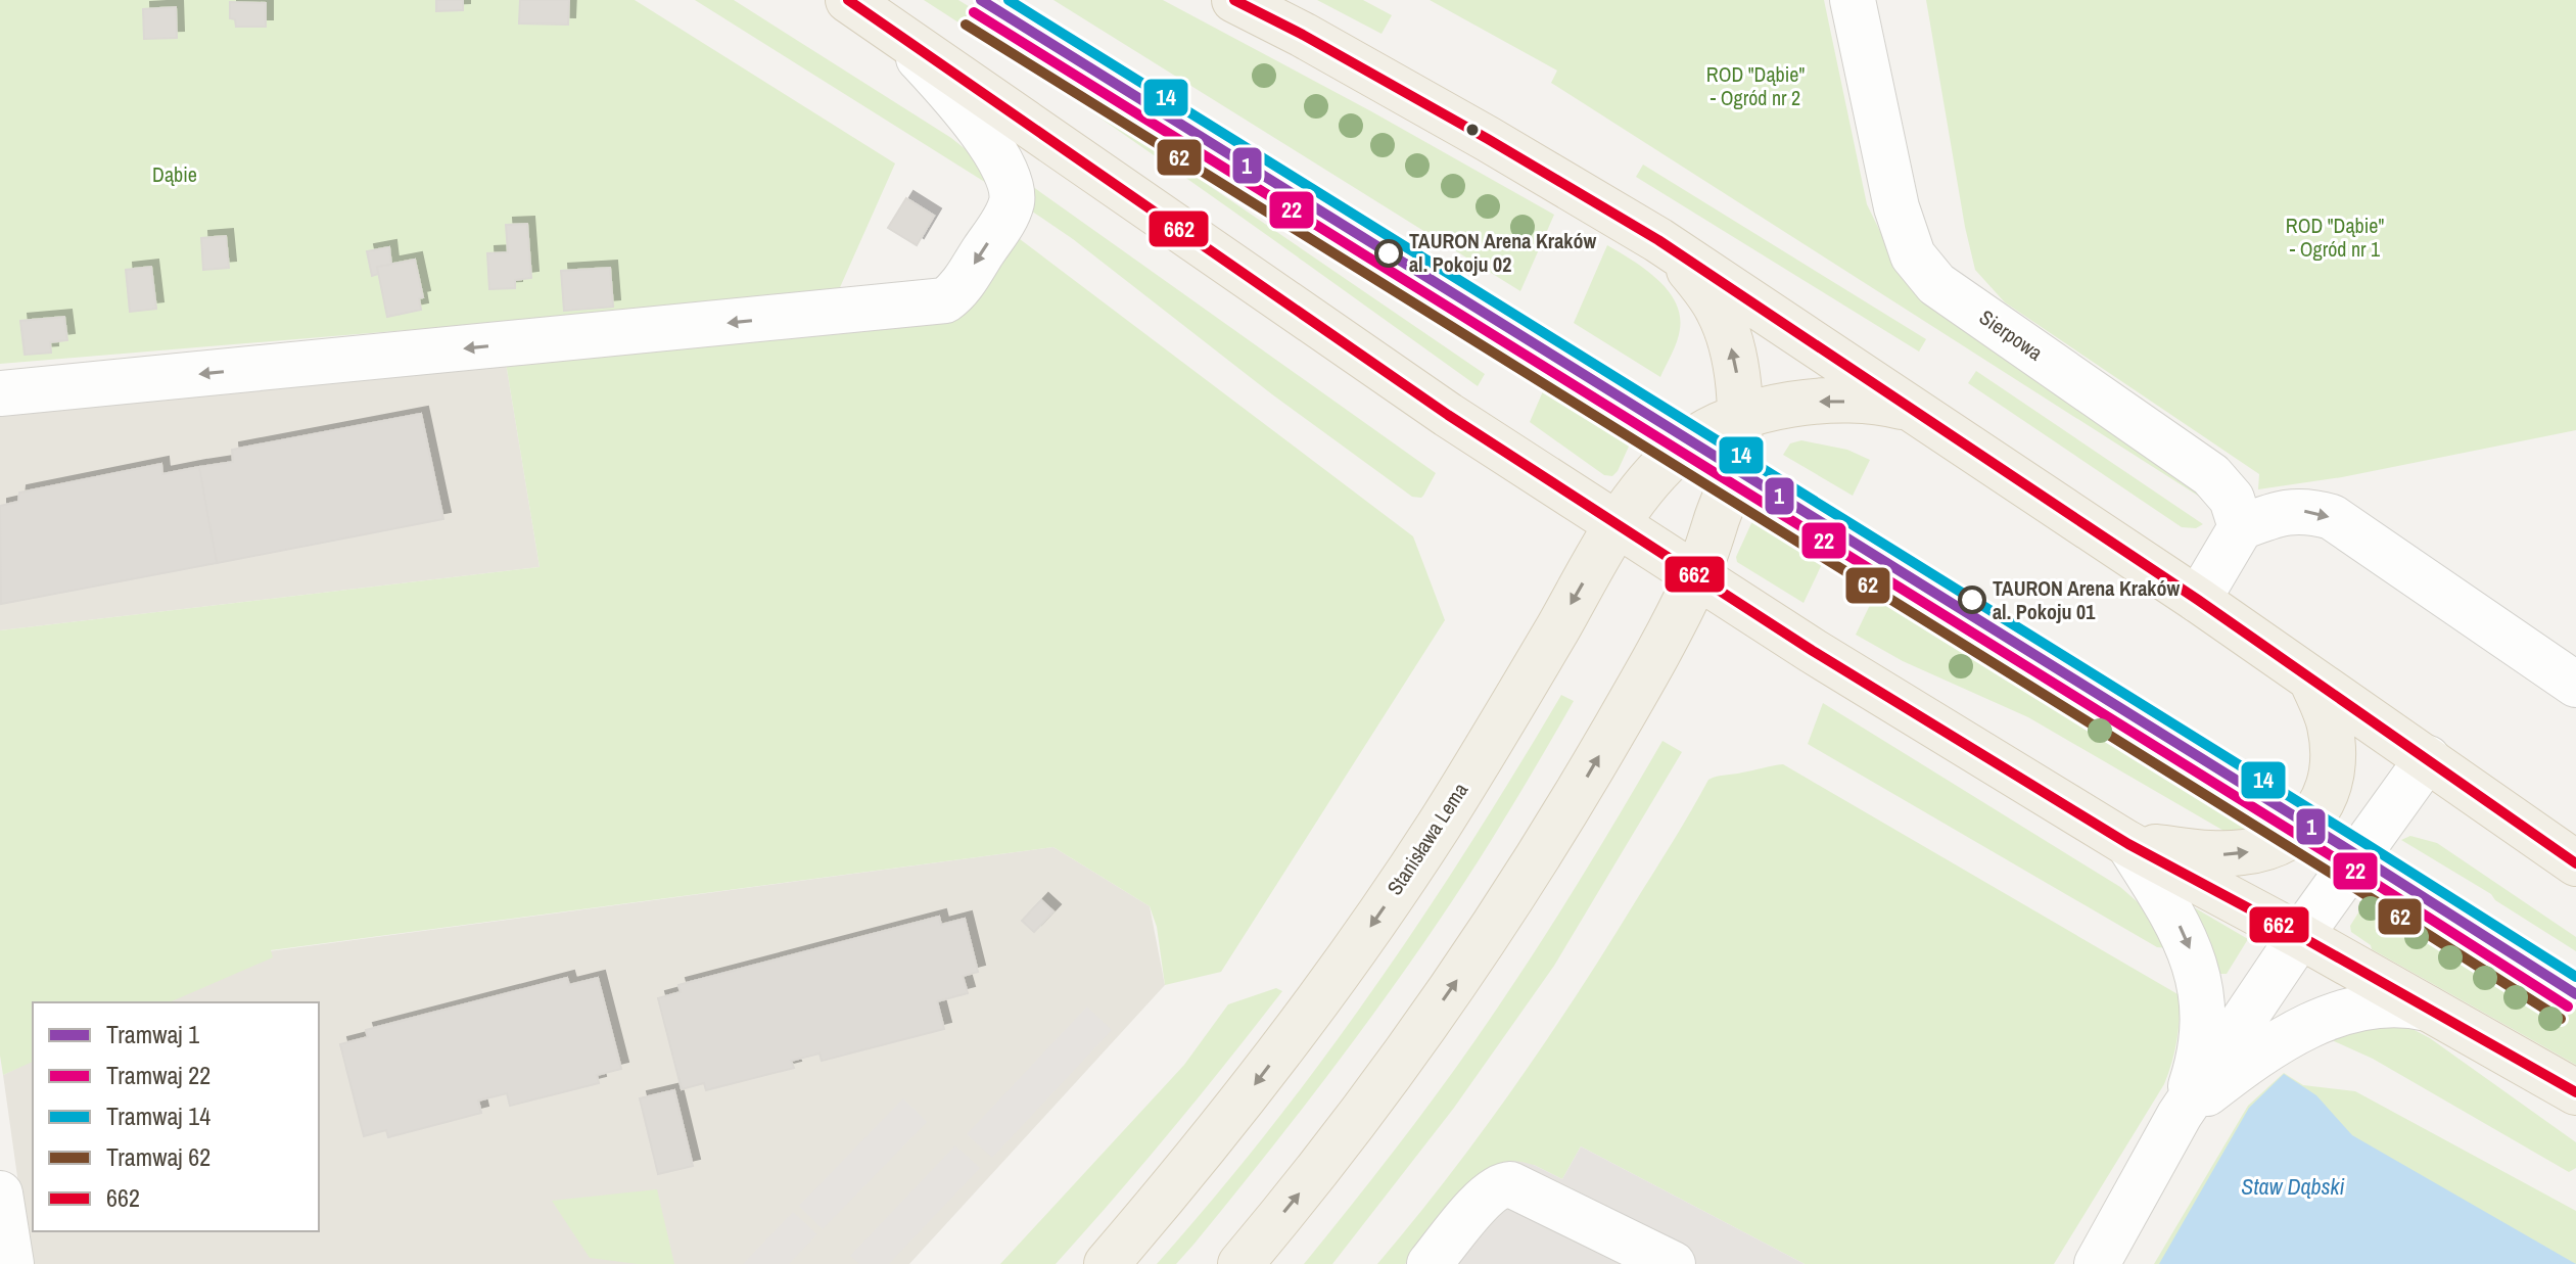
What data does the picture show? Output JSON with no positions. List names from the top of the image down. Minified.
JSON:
{"streets":{"main road":["Stanisława Lema"],"street":["Sierpowa"]},"water":["Staw Dąbski"],"parks":["ROD \"Dąbie\" - Ogród nr 2","Dąbie","ROD \"Dąbie\" - Ogród nr 1"],"places":["TAURON Arena Kraków al. Pokoju 02","TAURON Arena Kraków al. Pokoju 01"],"lines":["tram line 1","tram line 14","transit line 662","tram line 22","tram line 62"],"legend":["Tramwaj 1","Tramwaj 22","Tramwaj 14","Tramwaj 62","662"]}
